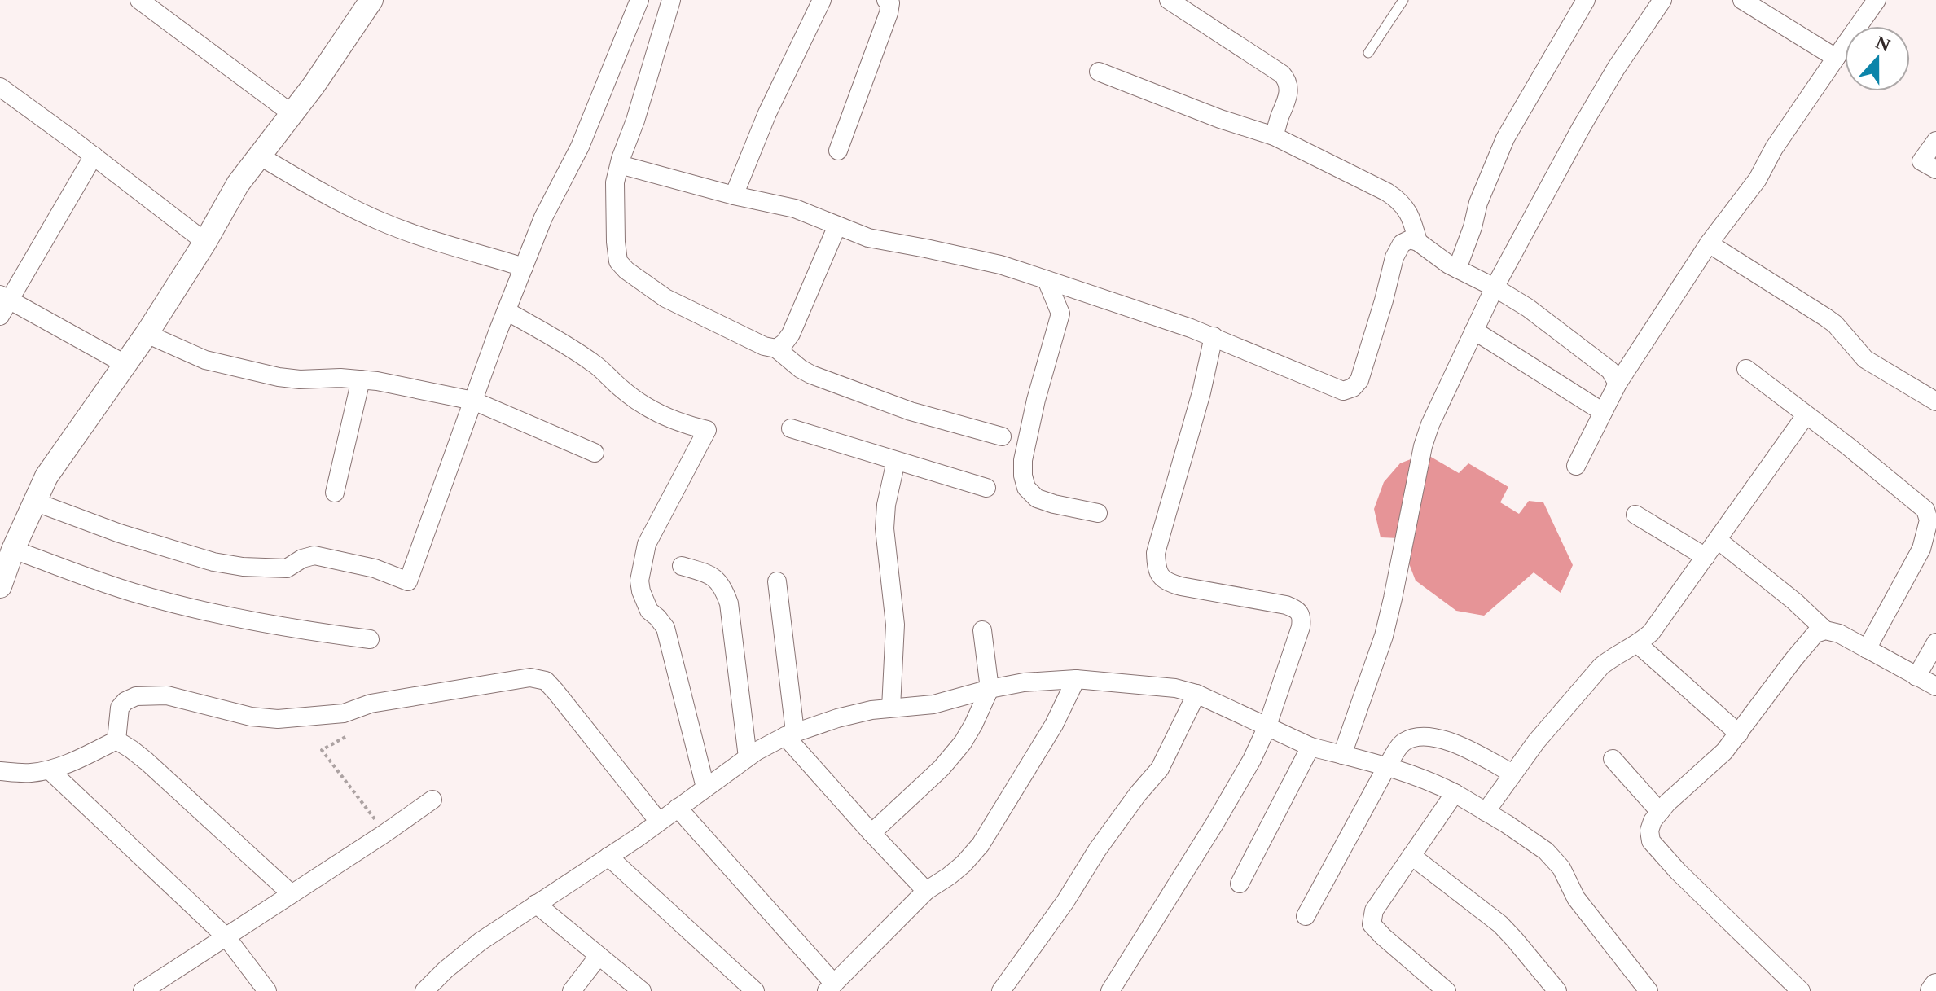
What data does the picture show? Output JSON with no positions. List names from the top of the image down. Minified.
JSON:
{"north":"top"}
